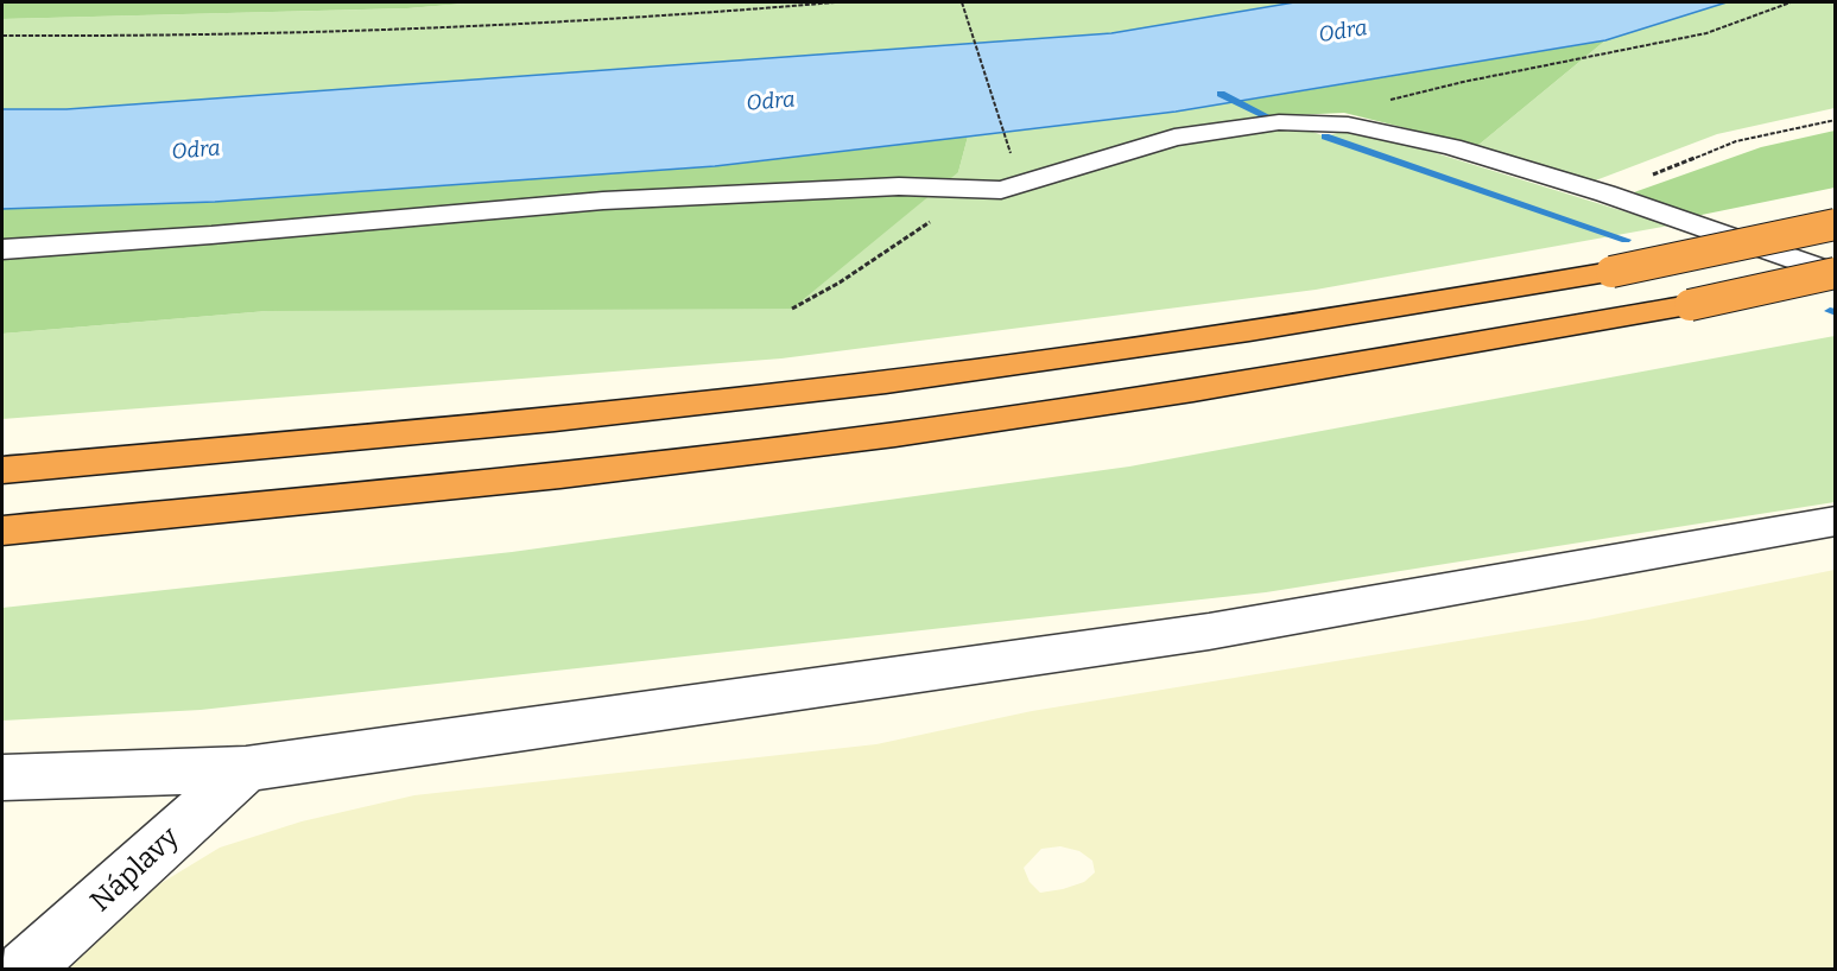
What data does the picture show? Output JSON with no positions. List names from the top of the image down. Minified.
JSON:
{"streets":{"street":["Náplavy"]},"water":["Odra"]}
